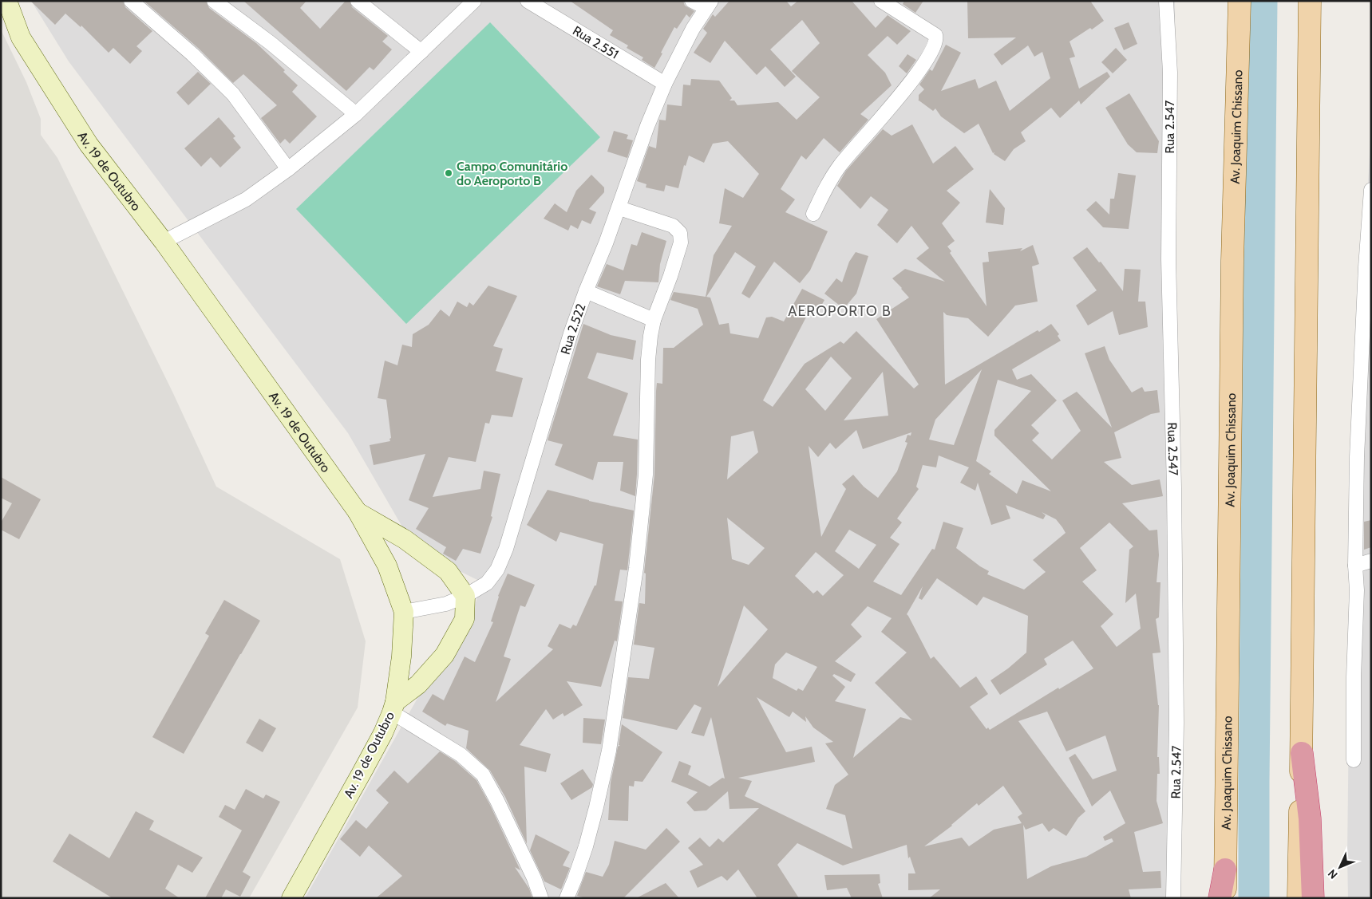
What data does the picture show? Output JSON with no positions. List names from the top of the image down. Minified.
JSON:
{"streets":{"main road":["Av. Joaquim Chissano"],"street":["Rua 2.551","Rua 2.547","Av. 19 de Outubro","Rua 2.522"]},"crossings":[["Rua 2.551","Rua 2.522"],["Av. 19 de Outubro","Rua 2.522"]],"districts":["AEROPORTO B"],"places":["Campo Comunitário do Aeroporto B"],"north":"bottom left"}
